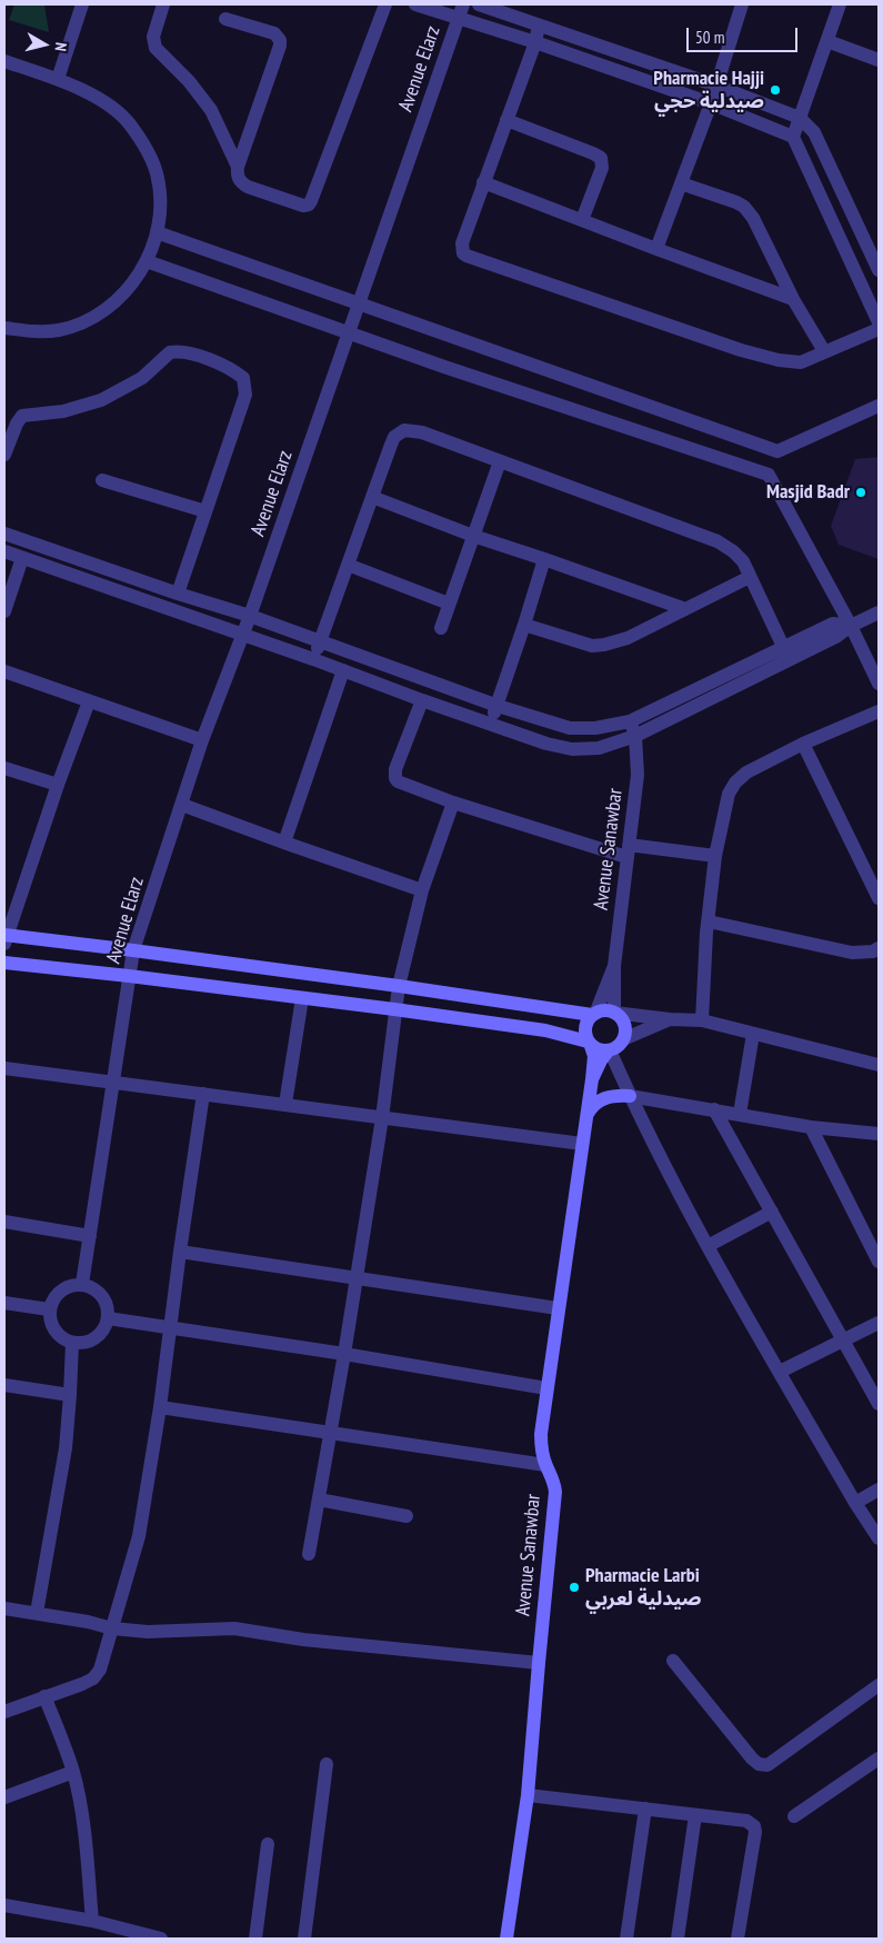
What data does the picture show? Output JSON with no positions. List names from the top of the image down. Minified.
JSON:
{"streets":{"street":["Avenue Elarz","Avenue Sanawbar"]},"places":["Pharmacie Hajji صيدلية حجي","Masjid Badr","Pharmacie Larbi صيدلية لعربي"],"scale_bar":"50 m","north":"right"}
